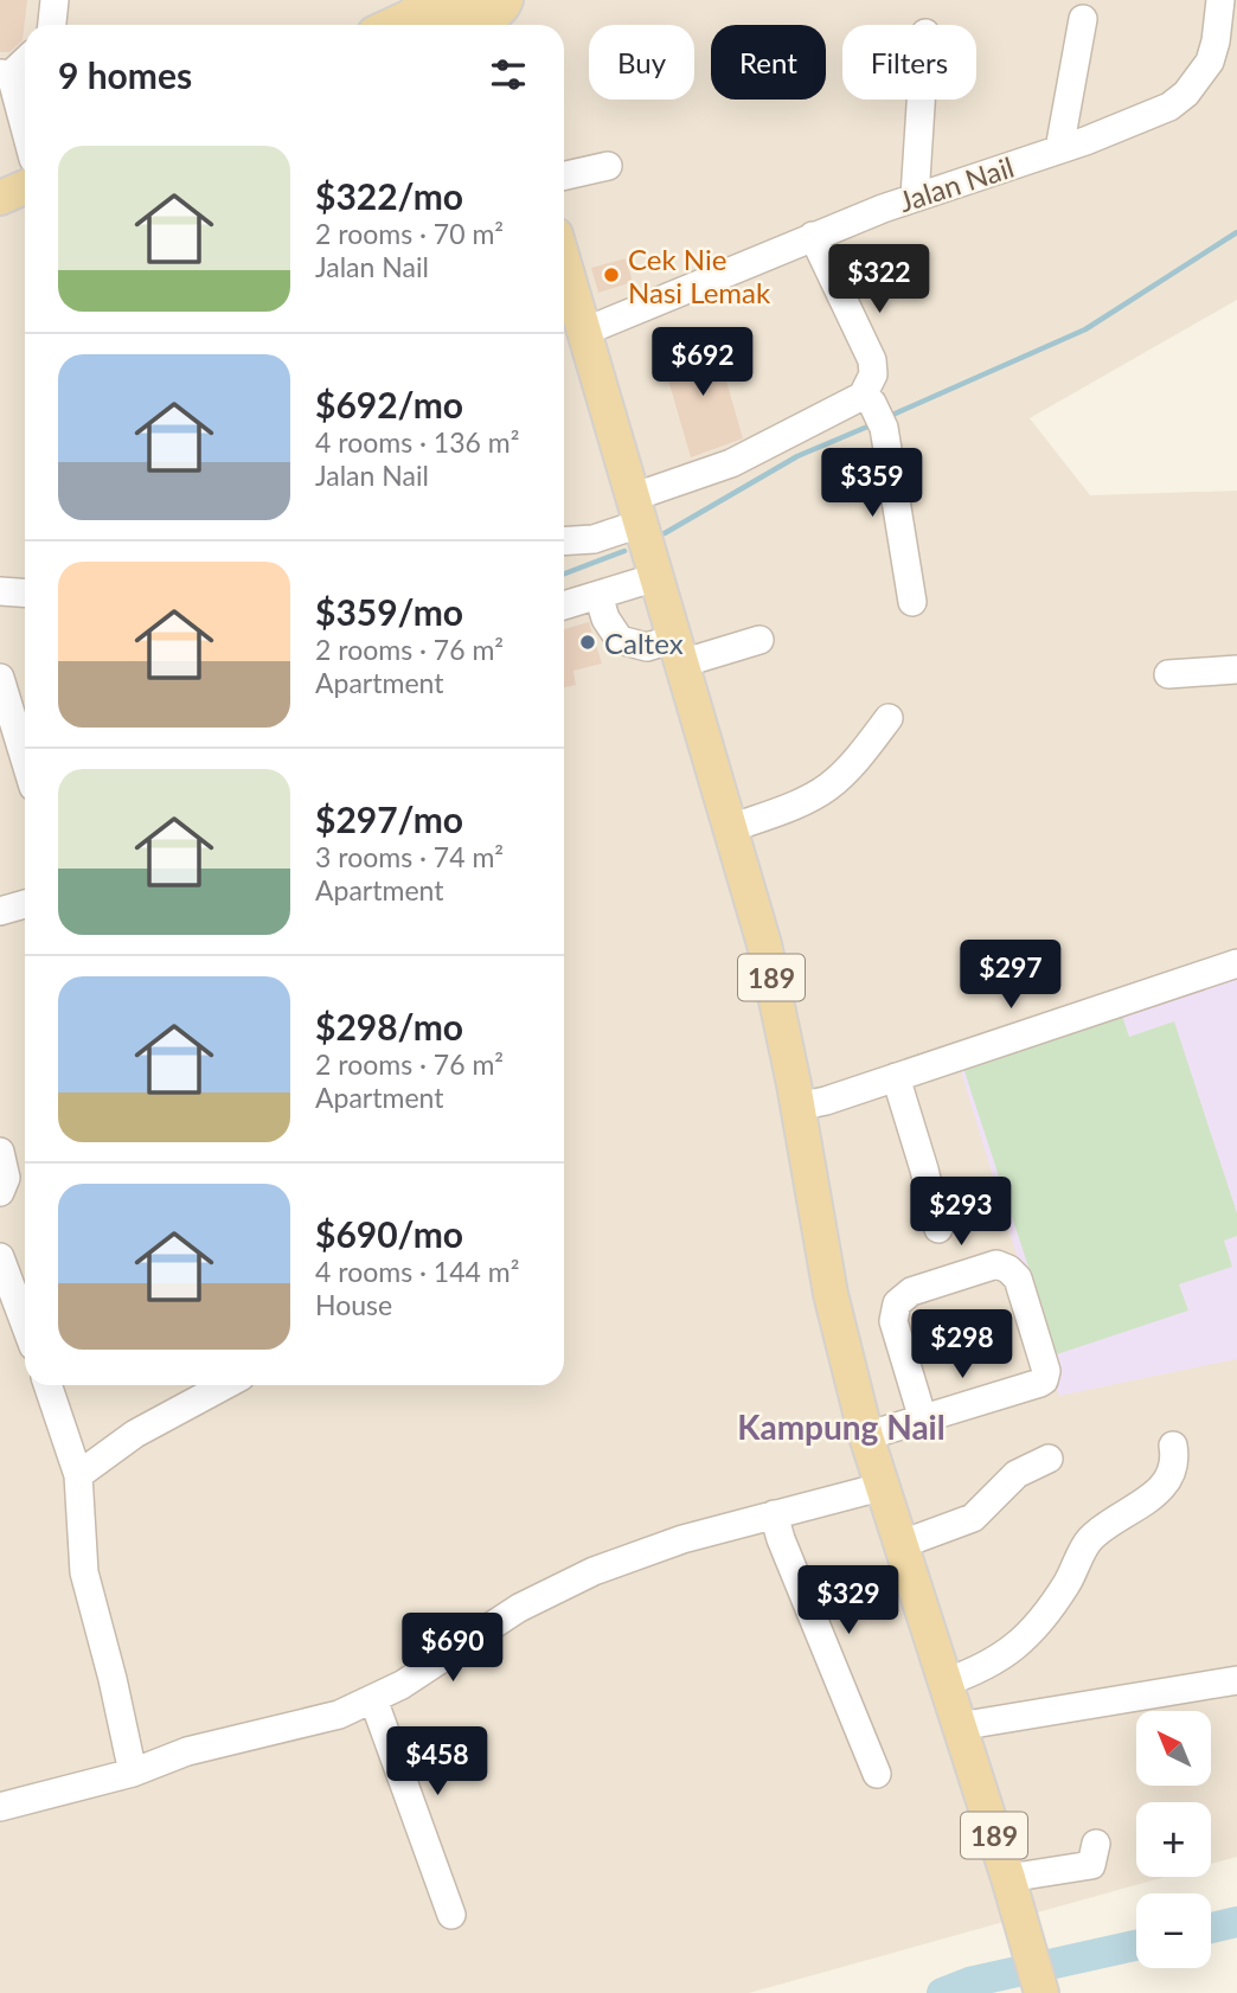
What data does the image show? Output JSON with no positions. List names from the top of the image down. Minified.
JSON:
{"streets":{"main road":["189"],"street":["Jalan Nail"]},"crossings":[["Jalan Nail","189"]],"districts":["Kampung Nail"],"places":["Cek Nie Nasi Lemak","Caltex"],"north":"top left","page":{"chip":["Buy","Rent","Filters"],"heading":"9 homes","list":[{"name":"$322/mo","note":"2 rooms · 70 m² · Jalan Nail"},{"name":"$692/mo","note":"4 rooms · 136 m² · Jalan Nail"},{"name":"$359/mo","note":"2 rooms · 76 m² · Apartment"},{"name":"$297/mo","note":"3 rooms · 74 m² · Apartment"},{"name":"$298/mo","note":"2 rooms · 76 m² · Apartment"},{"name":"$690/mo","note":"4 rooms · 144 m² · House"}],"price":["$322","$692","$359","$297","$293","$298","$329","$690","$458"],"map_buttons":["+","−"]}}
